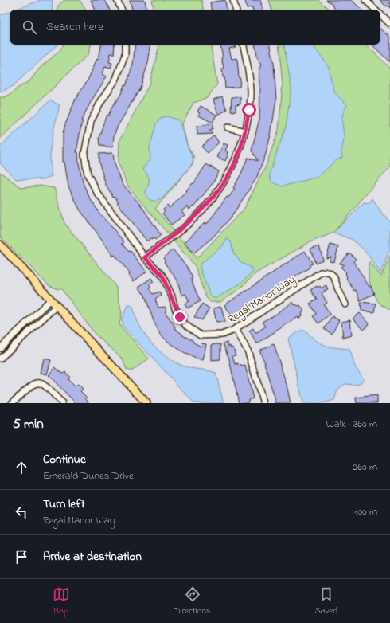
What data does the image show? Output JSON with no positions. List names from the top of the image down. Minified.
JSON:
{"streets":{"street":["Regal Manor Way"]},"page":{"search":"Search here","heading":["5 min","Walk · 360 m"],"list":[["Continue","Emerald Dunes Drive","260 m"],["Turn left","Regal Manor Way","100 m"],"Arrive at destination"],"nav":["Map","Directions","Saved"]}}
